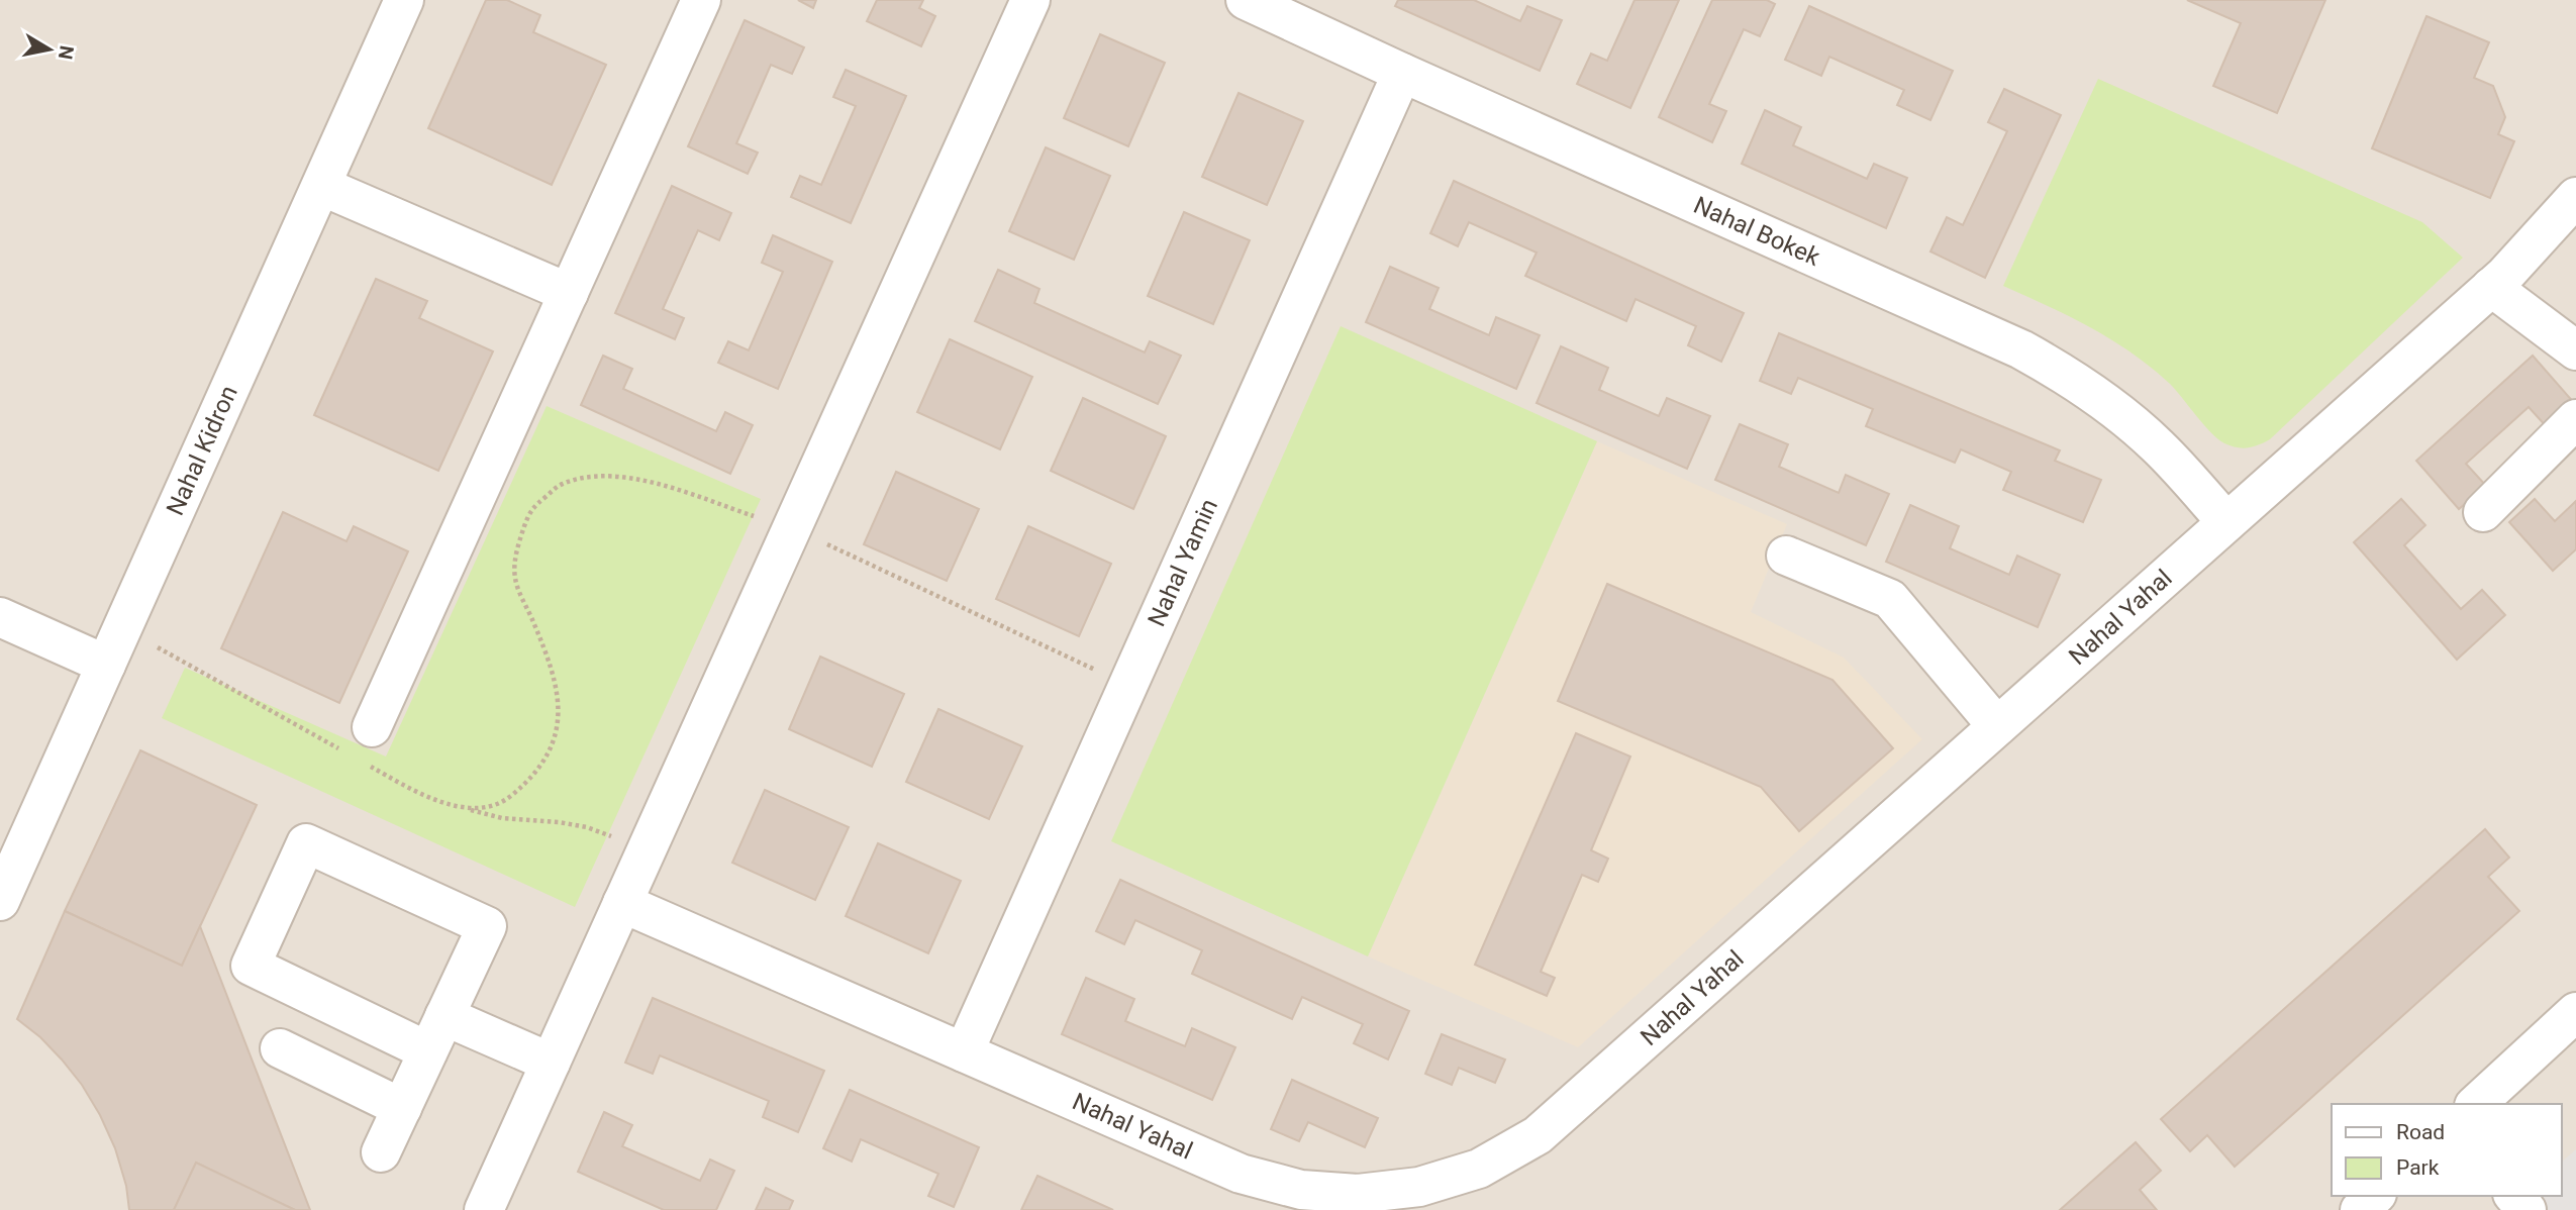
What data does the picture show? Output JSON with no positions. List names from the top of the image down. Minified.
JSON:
{"streets":{"street":["Nahal Bokek","Nahal Kidron","Nahal Yamin","Nahal Yahal"]},"crossings":[["Nahal Bokek","Nahal Yamin"],["Nahal Bokek","Nahal Yahal"],["Nahal Yamin","Nahal Yahal"]],"legend":["Road","Park"],"north":"right"}
